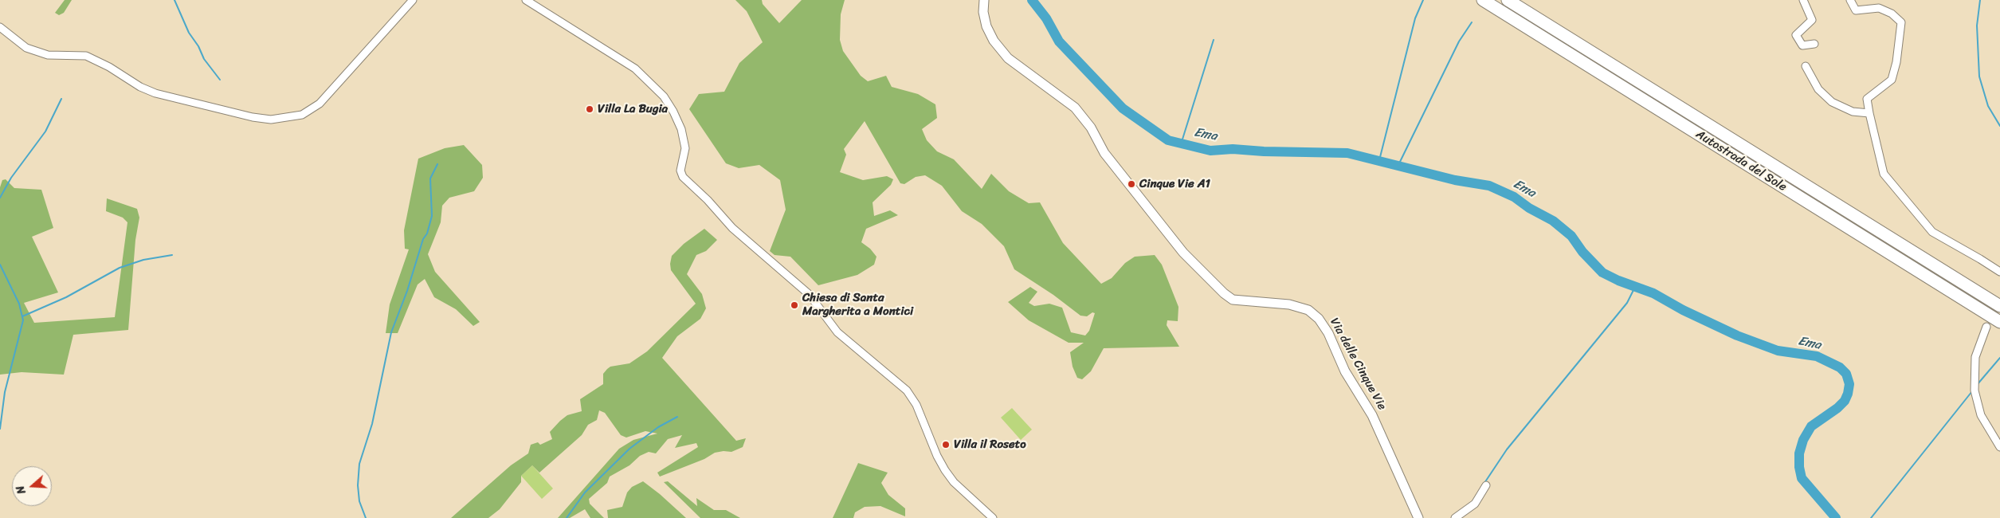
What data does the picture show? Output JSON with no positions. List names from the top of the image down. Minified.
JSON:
{"streets":{"highway":["Autostrada del Sole"],"street":["Via delle Cinque Vie"]},"water":["Ema"],"places":["Villa La Bugia","Cinque Vie A1","Chiesa di Santa Margherita a Montici","Villa il Roseto"],"north":"left"}
